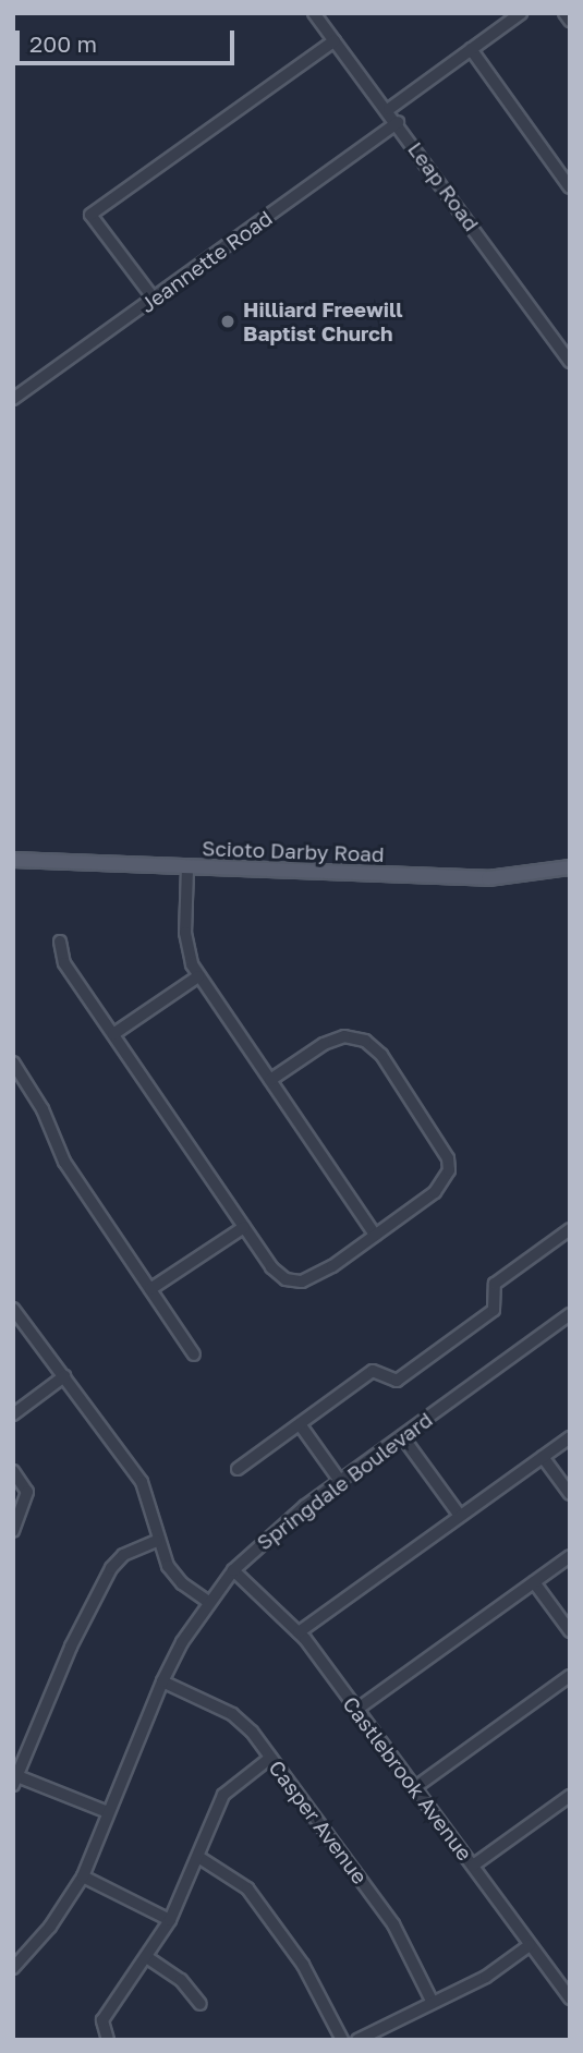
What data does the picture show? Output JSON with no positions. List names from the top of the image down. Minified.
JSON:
{"streets":{"main road":["Scioto Darby Road"],"street":["Leap Road","Jeannette Road","Springdale Boulevard","Castlebrook Avenue","Casper Avenue"]},"crossings":[["Leap Road","Jeannette Road"],["Springdale Boulevard","Castlebrook Avenue"],["Springdale Boulevard","Casper Avenue"]],"places":["Hilliard Freewill Baptist Church"],"scale_bar":"200 m"}
